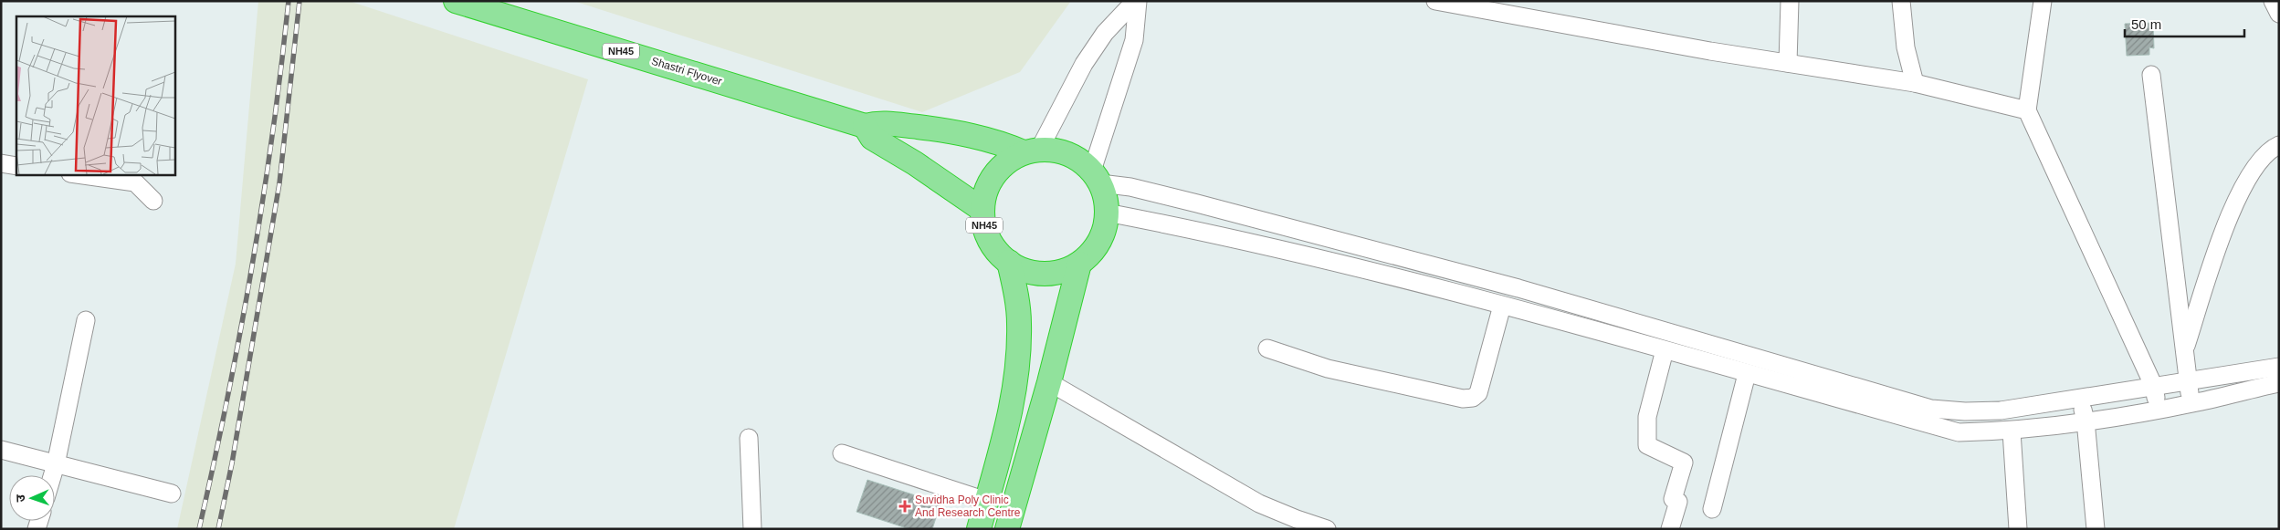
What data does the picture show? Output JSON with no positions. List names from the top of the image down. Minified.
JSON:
{"streets":{"highway":["NH45","Shastri Flyover"]},"crossings":[["NH45","Shastri Flyover"]],"places":{"health":["Suvidha Poly Clinic And Research Centre"]},"scale_bar":"50 m","north":"left"}
